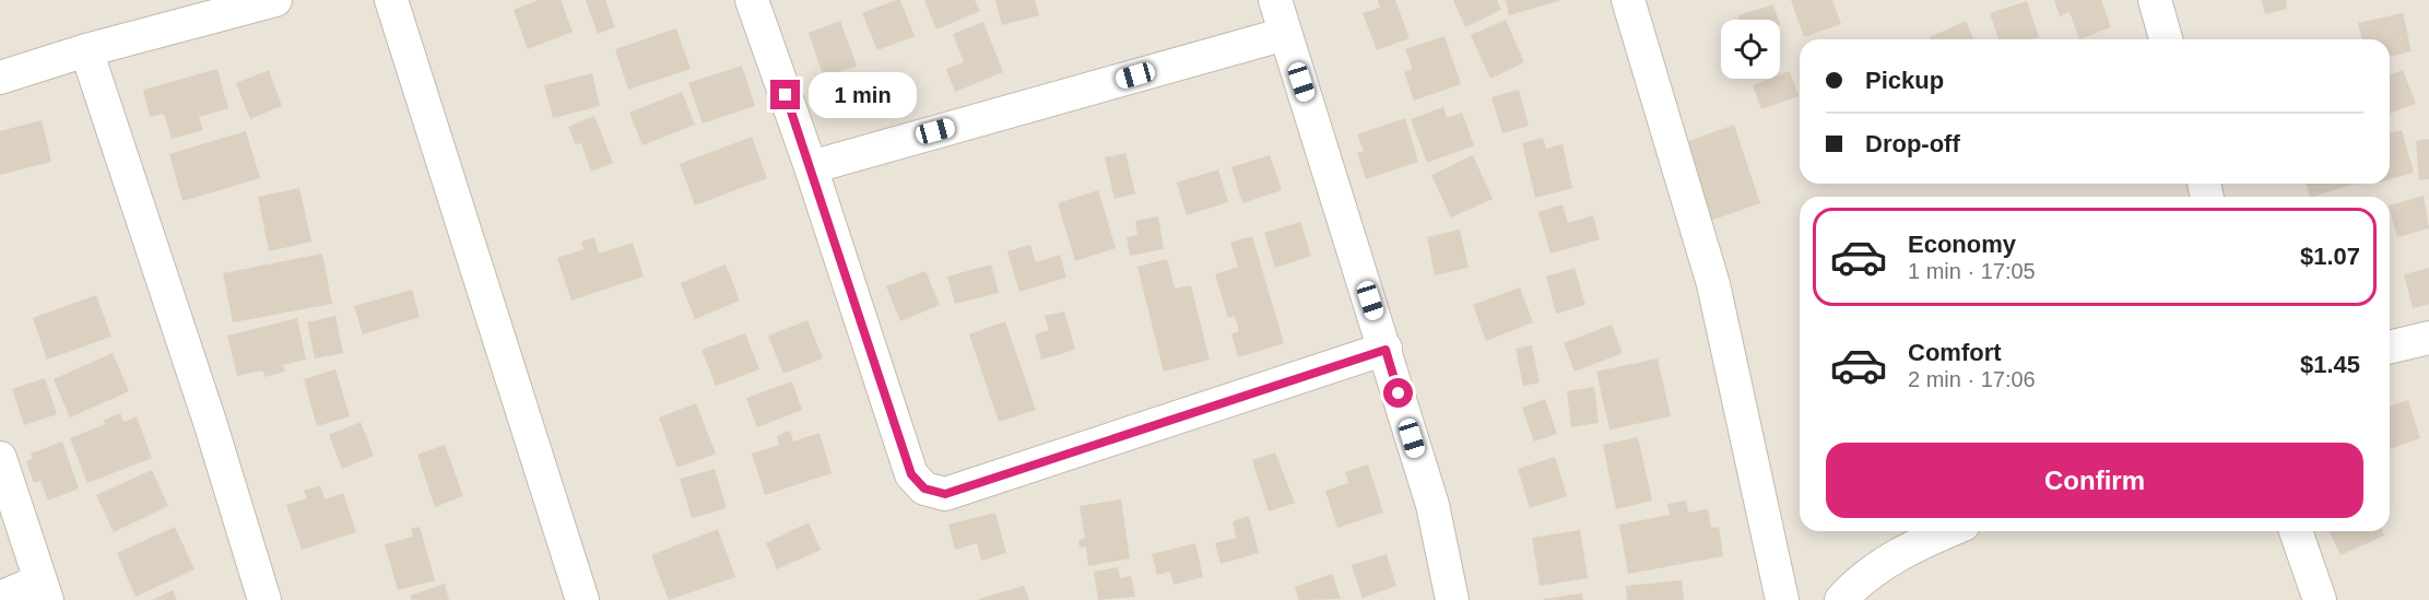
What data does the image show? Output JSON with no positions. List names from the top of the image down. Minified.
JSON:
{"page":{"banner":["Pickup","Drop-off"],"bubble":"1 min","list":[{"name":"Economy","note":"1 min · 17:05","value":"$1.07"},{"name":"Comfort","note":"2 min · 17:06","value":"$1.45"}],"buttons":"Confirm"}}
